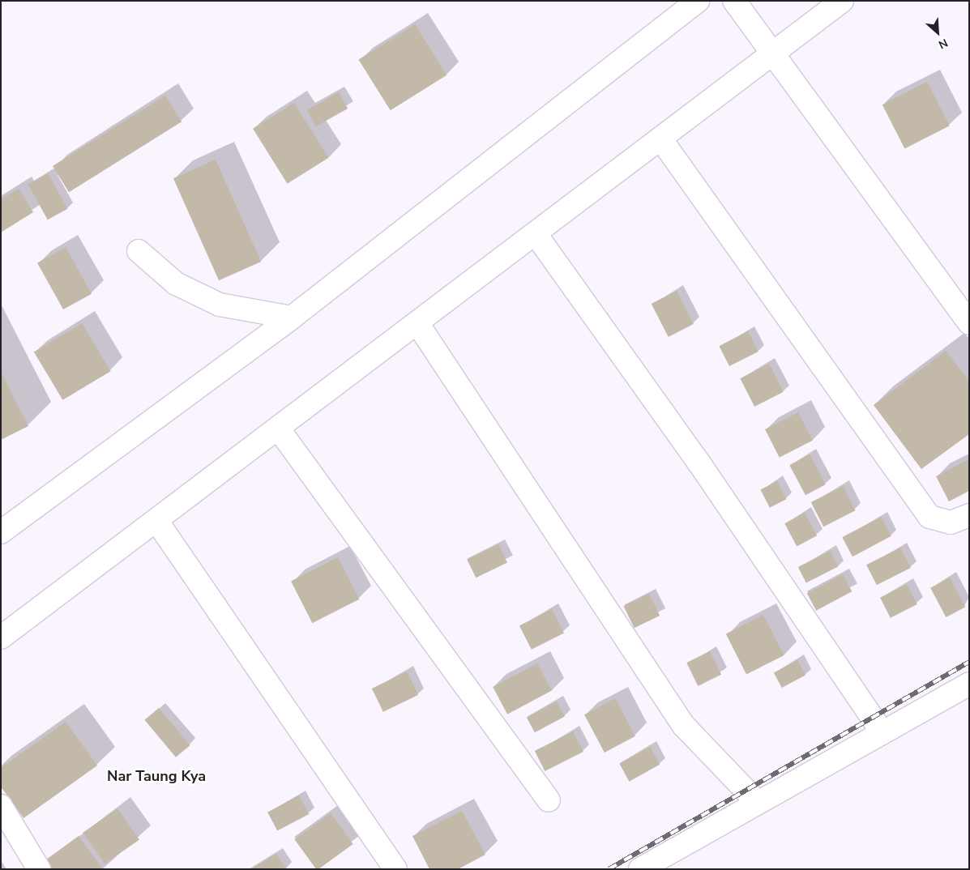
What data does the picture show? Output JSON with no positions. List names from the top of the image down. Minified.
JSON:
{"districts":["Nar Taung Kya"],"north":"bottom right"}
